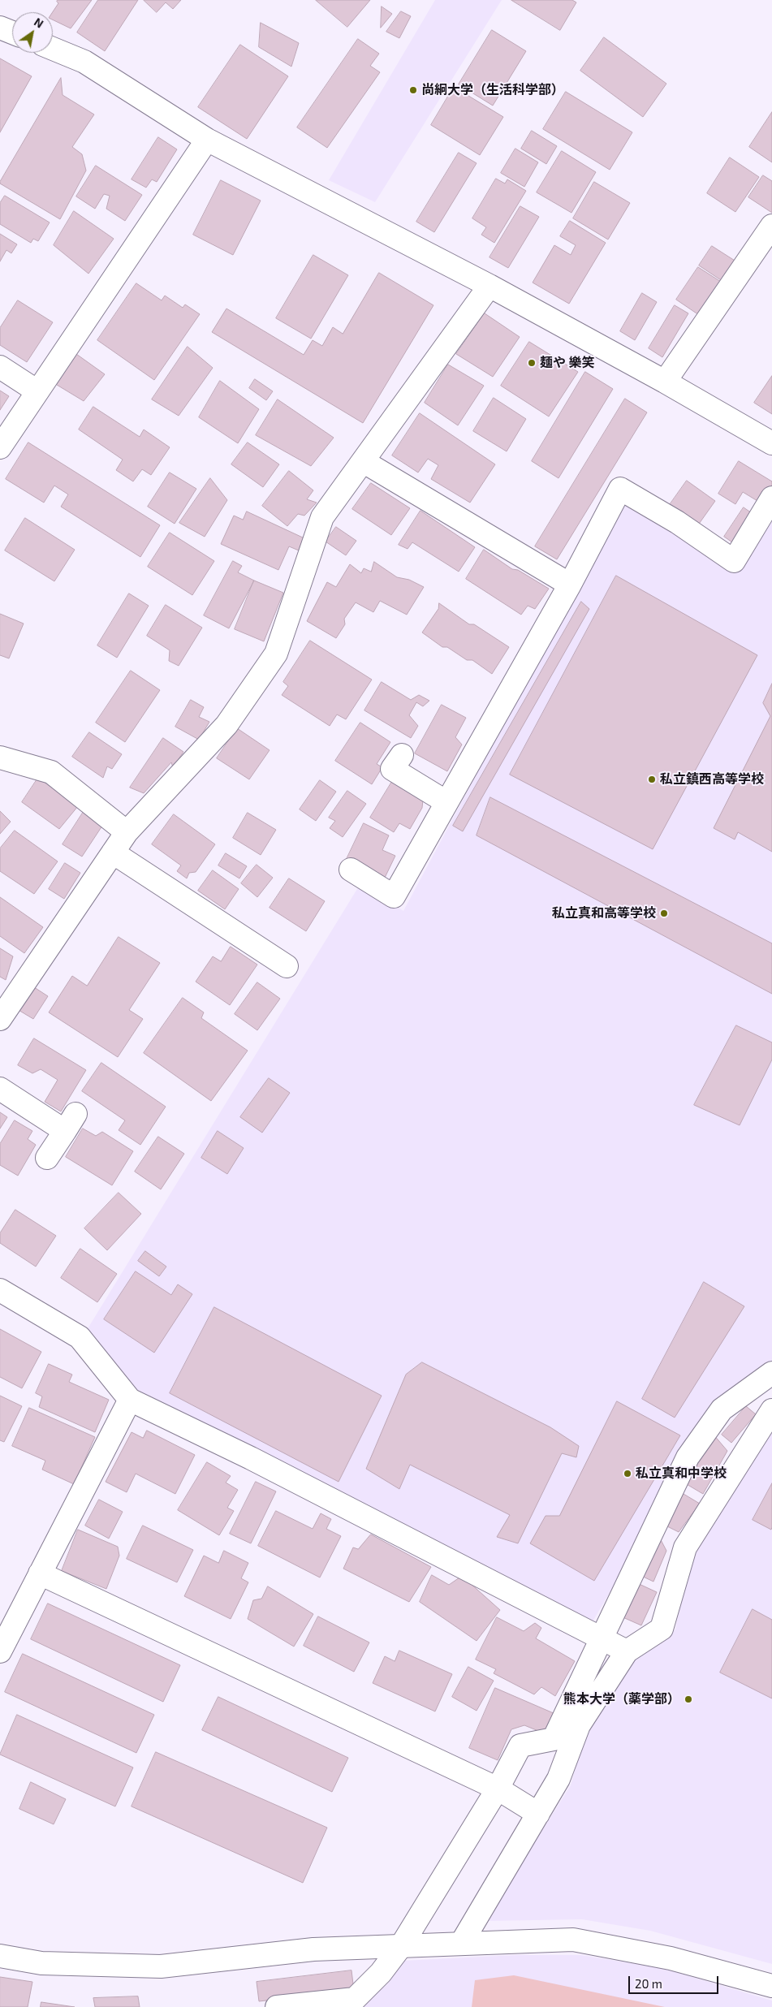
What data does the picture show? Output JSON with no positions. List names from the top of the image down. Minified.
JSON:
{"places":["尚絅大学（生活科学部）","麺や 樂笑","私立鎮西高等学校","私立真和高等学校","私立真和中学校","熊本大学（薬学部）"],"scale_bar":"20 m","north":"top right"}
